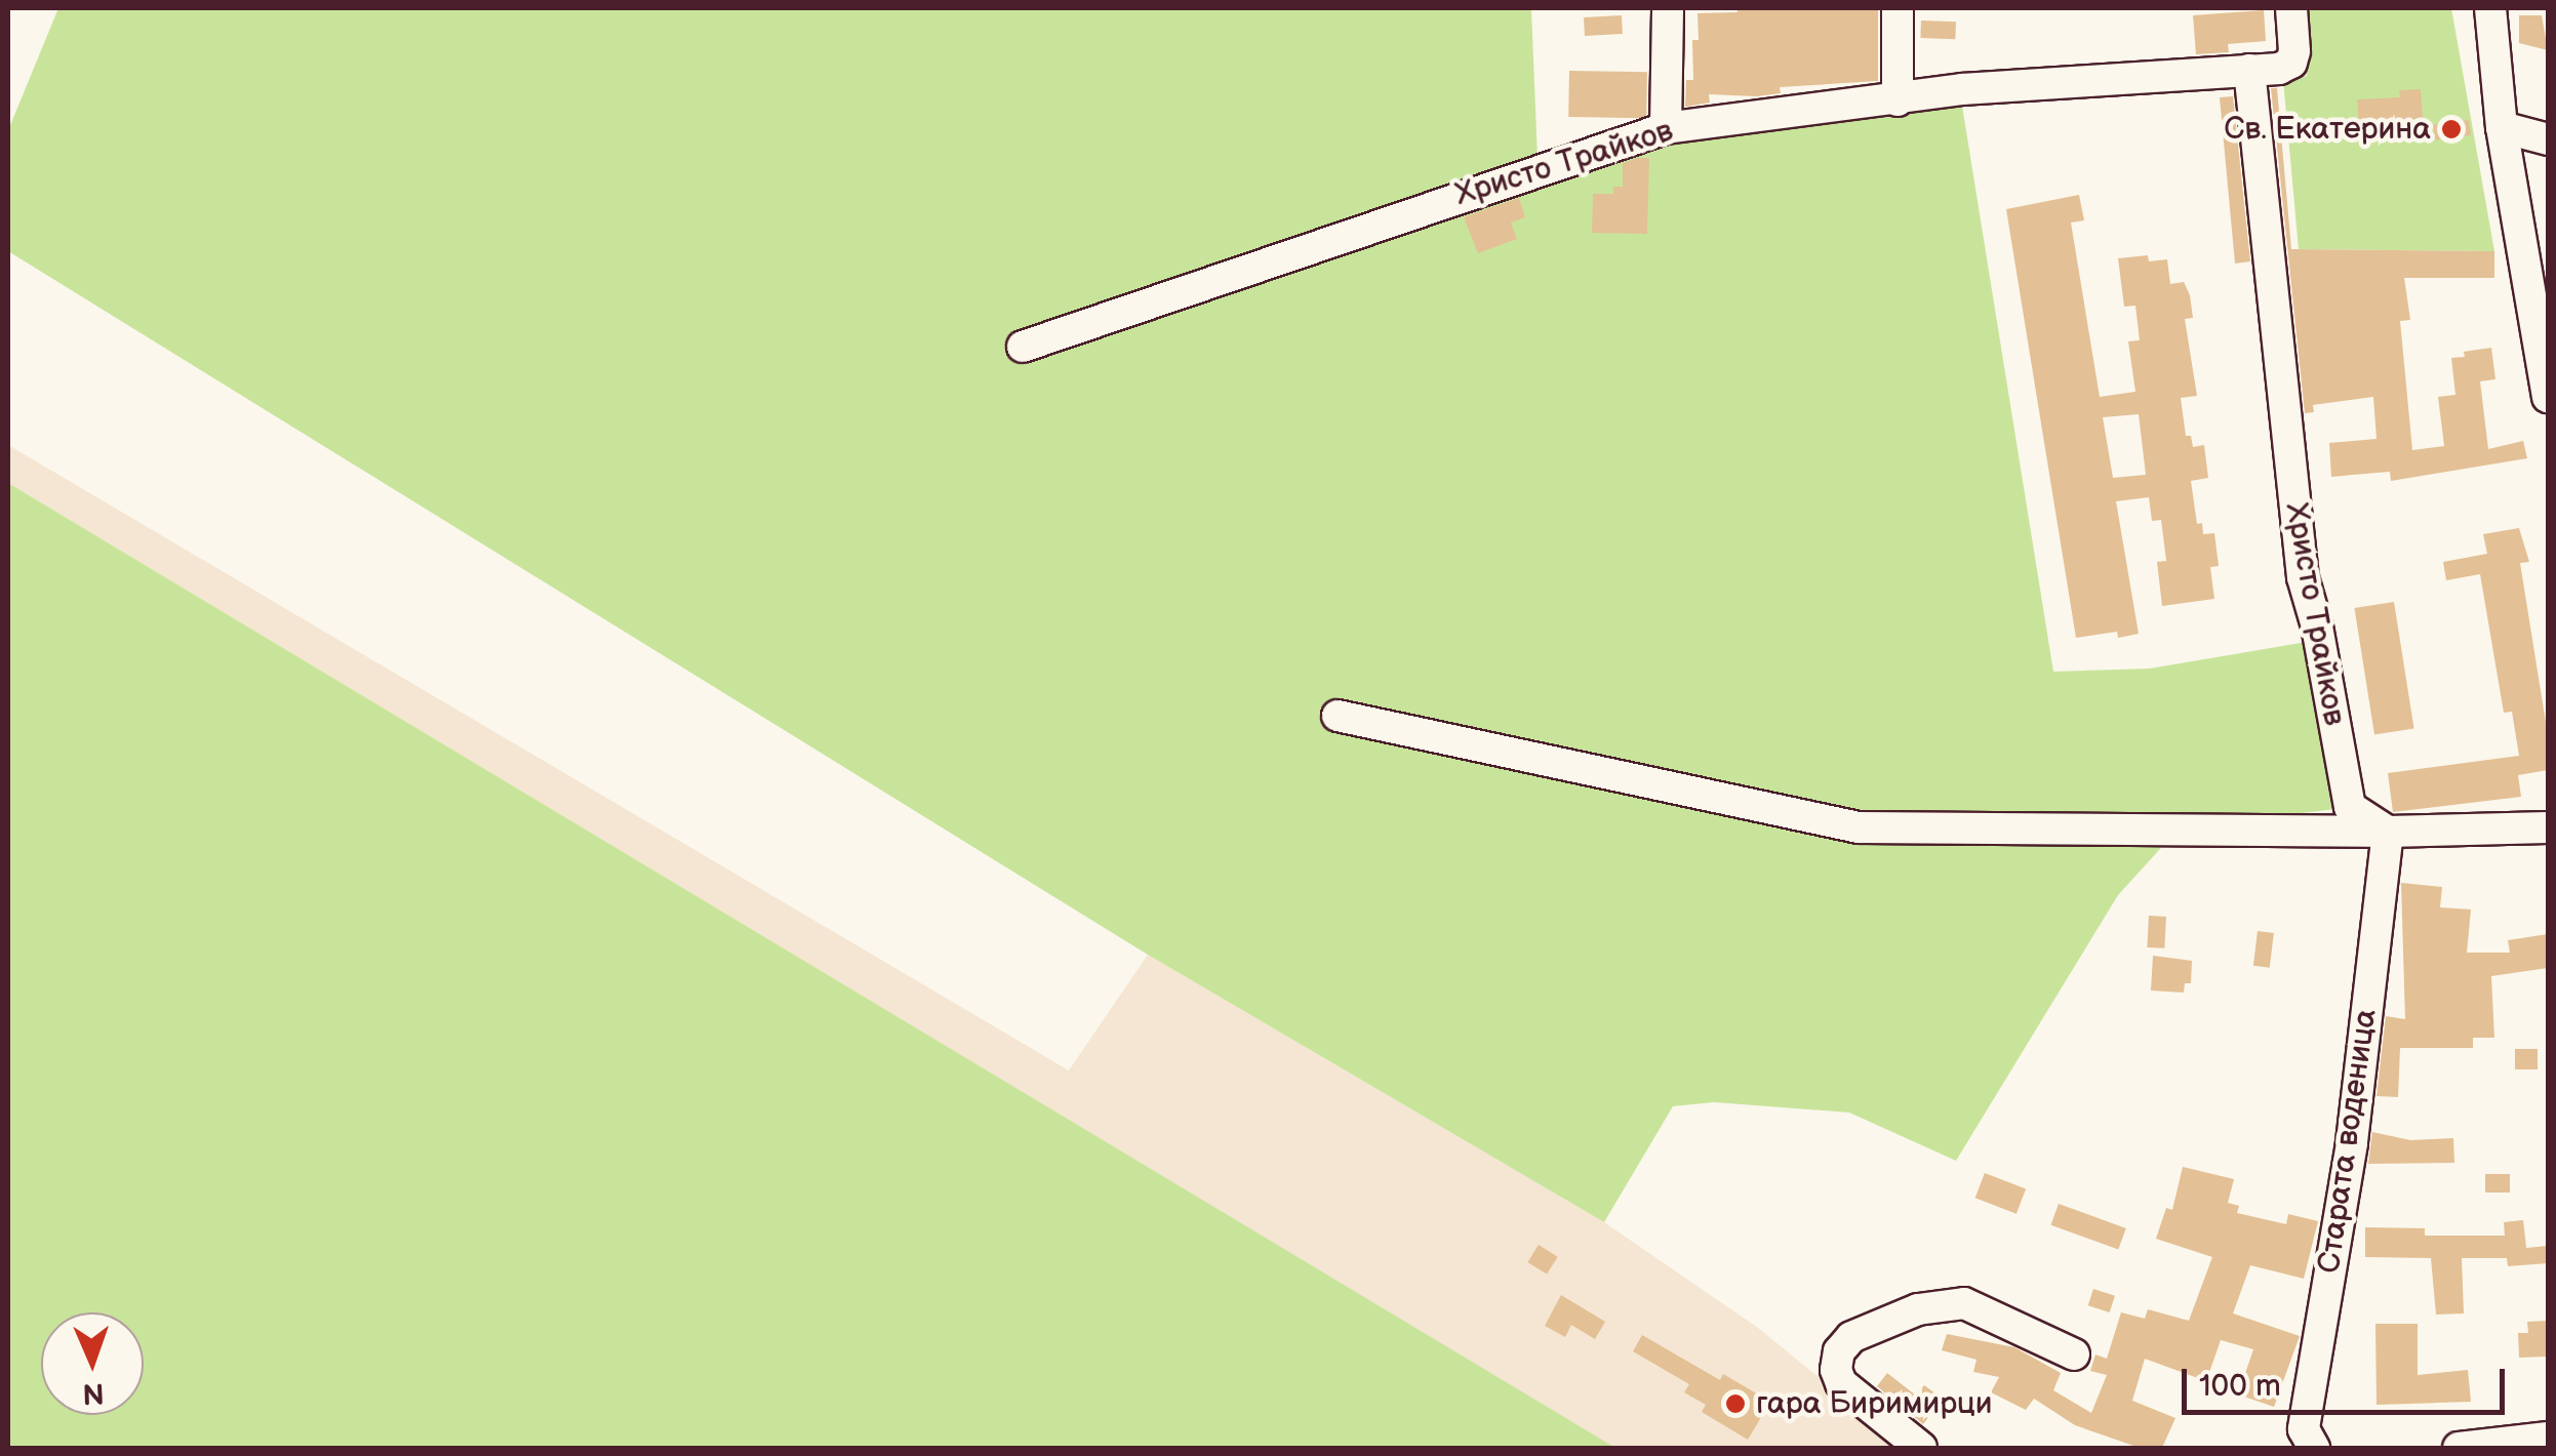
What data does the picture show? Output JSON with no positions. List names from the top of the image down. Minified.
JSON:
{"streets":{"street":["Христо Трайков","Старата воденица"]},"crossings":[["Христо Трайков","Старата воденица"]],"places":["Св. Екатерина","гара Биримирци"],"scale_bar":"100 m","north":"bottom"}
